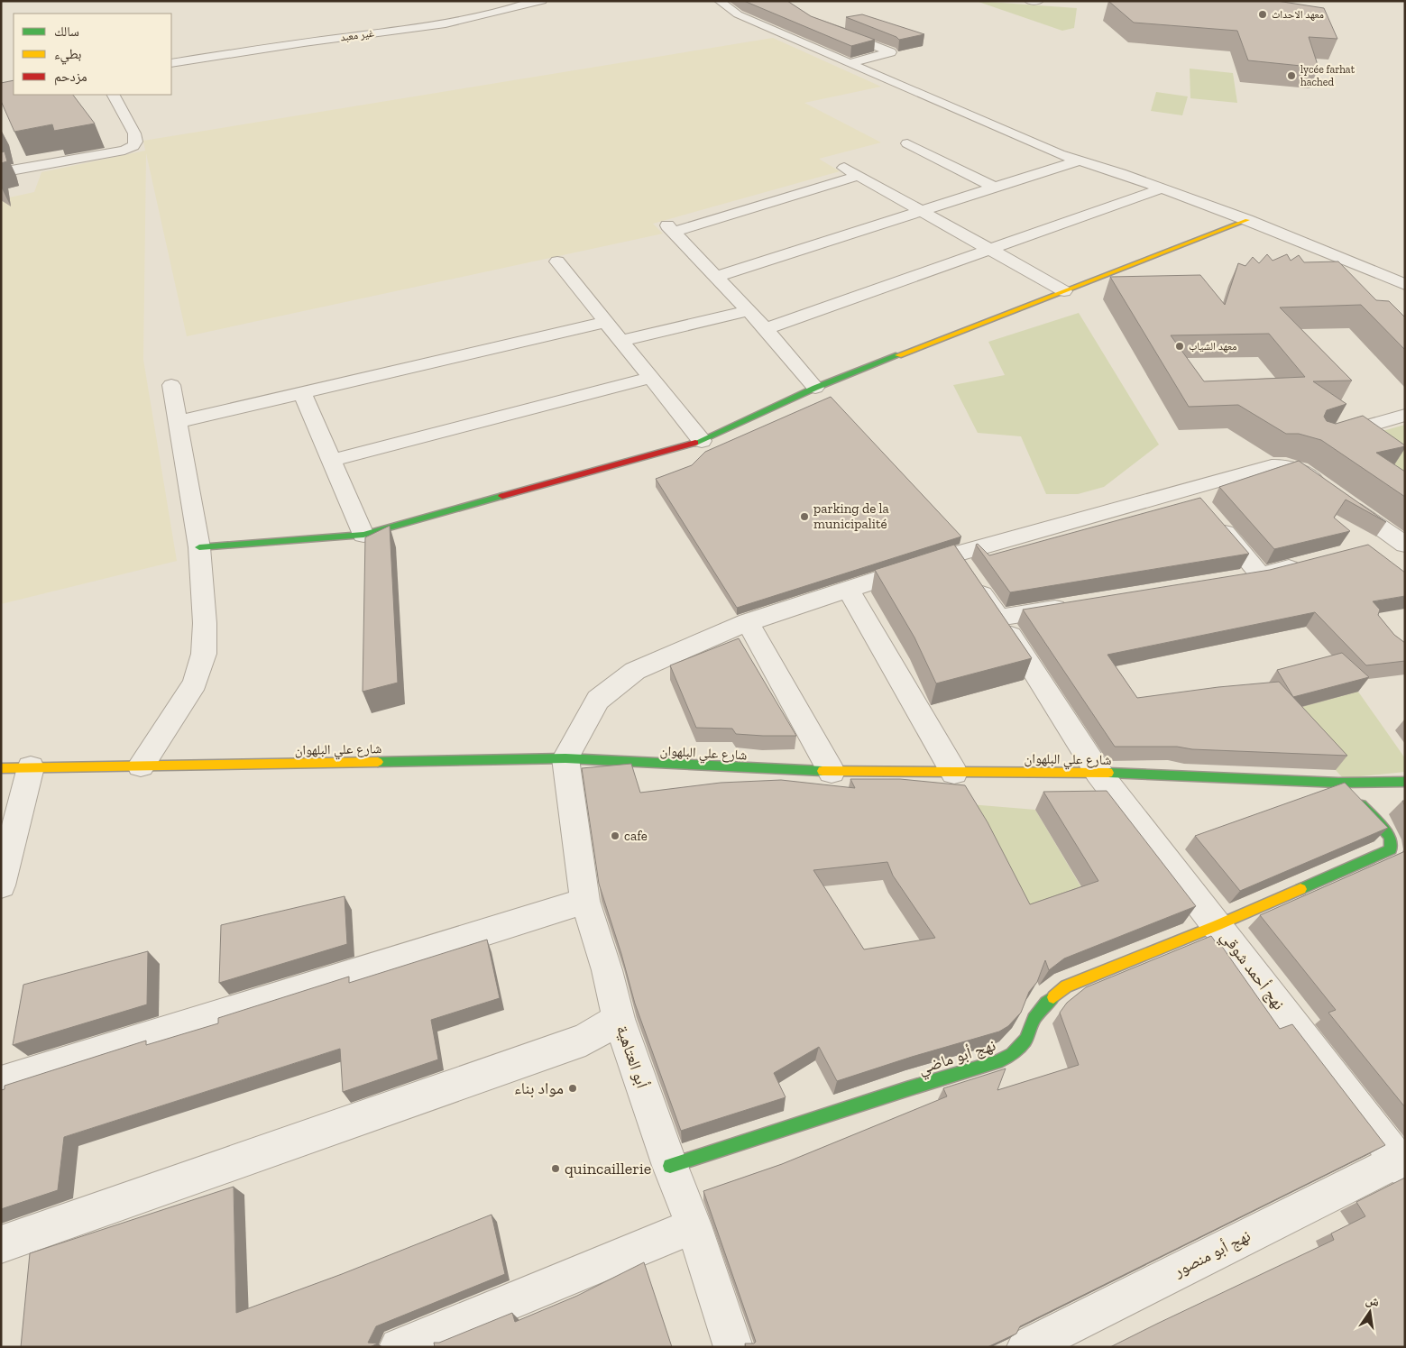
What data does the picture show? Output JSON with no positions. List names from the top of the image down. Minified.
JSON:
{"streets":{"street":["غير معبد","شارع علي البلهوان","نهج أحمد شوقي","أبو العتاهية","نهج أبو ماضي","نهج أبو منصور"]},"crossings":[["شارع علي البلهوان","نهج أحمد شوقي"],["شارع علي البلهوان","أبو العتاهية"],["شارع علي البلهوان","نهج أبو ماضي"],["نهج أحمد شوقي","نهج أبو ماضي"],["نهج أحمد شوقي","نهج أبو منصور"],["أبو العتاهية","نهج أبو ماضي"]],"places":["معهد الاحداث","lycée farhat hached","معهد الشياب","parking de la municipalité","cafe","مواد بناء","quincaillerie"],"legend":["سالك","بطيء","مزدحم"],"north":"top"}
